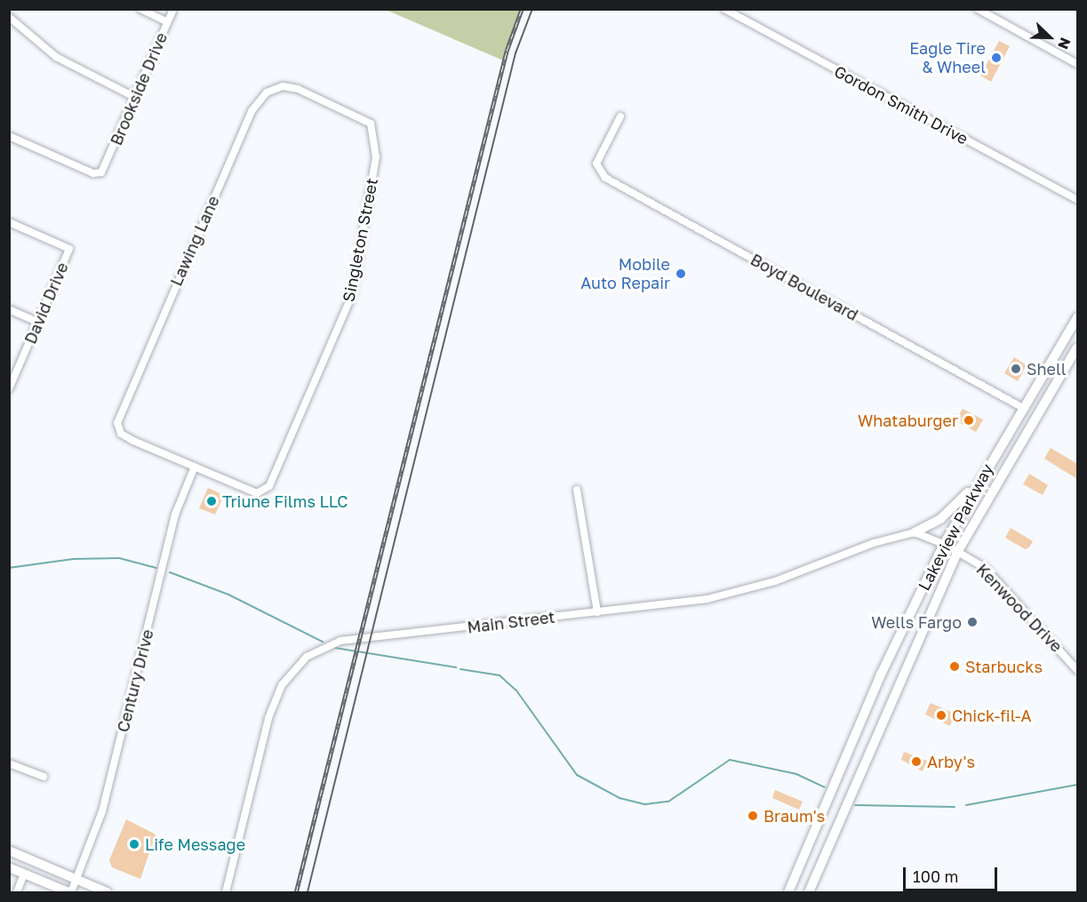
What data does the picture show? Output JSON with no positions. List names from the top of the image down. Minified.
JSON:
{"streets":{"main road":["Lakeview Parkway"],"street":["Brookside Drive","Gordon Smith Drive","Singleton Street","Lawing Lane","Boyd Boulevard","David Drive","Kenwood Drive","Main Street","Century Drive"]},"crossings":[["Singleton Street","Lawing Lane"],["Singleton Street","Century Drive"],["Lawing Lane","Century Drive"],["Boyd Boulevard","Lakeview Parkway"],["Lakeview Parkway","Kenwood Drive"]],"places":["Eagle Tire & Wheel","Mobile Auto Repair","Shell","Whataburger","Triune Films LLC","Wells Fargo","Starbucks","Chick-fil-A","Arby's","Braum's","Life Message"],"scale_bar":"100 m","north":"bottom right"}
